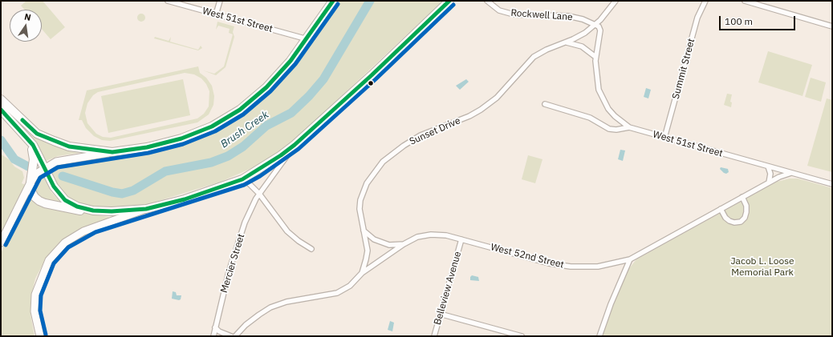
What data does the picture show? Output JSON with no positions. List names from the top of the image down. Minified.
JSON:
{"streets":{"street":["Rockwell Lane","West 51st Street","Summit Street","Sunset Drive","West 52nd Street","Mercier Street","Belleview Avenue"]},"crossings":[["Rockwell Lane","Sunset Drive"],["West 51st Street","Summit Street"],["West 51st Street","West 52nd Street"],["Sunset Drive","West 52nd Street"],["West 52nd Street","Belleview Avenue"]],"water":["Brush Creek"],"parks":["Jacob L. Loose Memorial Park"],"scale_bar":"100 m","north":"top"}
